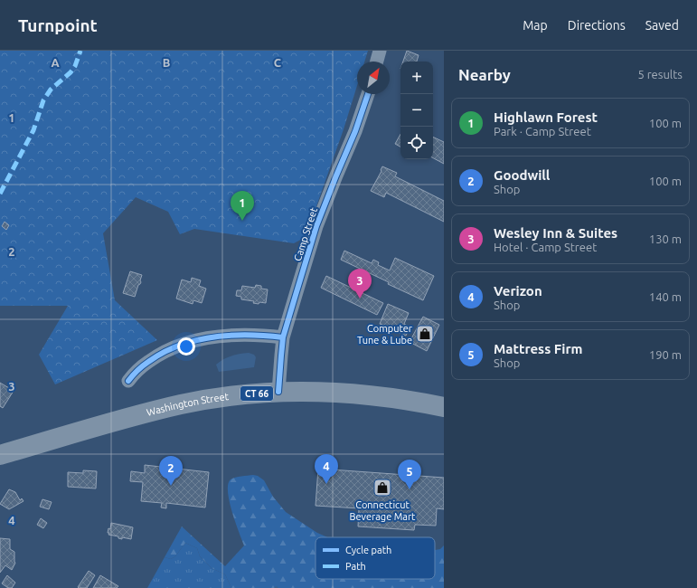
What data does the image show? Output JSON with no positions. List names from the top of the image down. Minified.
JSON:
{"streets":{"highway":["CT 66","Washington Street"],"street":["Camp Street"]},"crossings":[["Camp Street","Washington Street"]],"places":{"shop":["Computer Tune & Lube","Connecticut Beverage Mart"]},"legend":["Cycle path","Path"],"north":"top right","page":{"header":"Turnpoint","nav":["Map","Directions","Saved"],"heading":["Nearby","5 results"],"map_buttons":["+","−"],"list":[{"mark":"1","name":"Highlawn Forest","note":"Park · Camp Street","value":"100 m"},{"mark":"2","name":"Goodwill","note":"Shop","value":"100 m"},{"mark":"3","name":"Wesley Inn & Suites","note":"Hotel · Camp Street","value":"130 m"},{"mark":"4","name":"Verizon","note":"Shop","value":"140 m"},{"mark":"5","name":"Mattress Firm","note":"Shop","value":"190 m"}],"pins":["1","3","4","2","5"]},"grid":{"columns":["A","B","C"],"rows":["1","2","3","4"]}}
